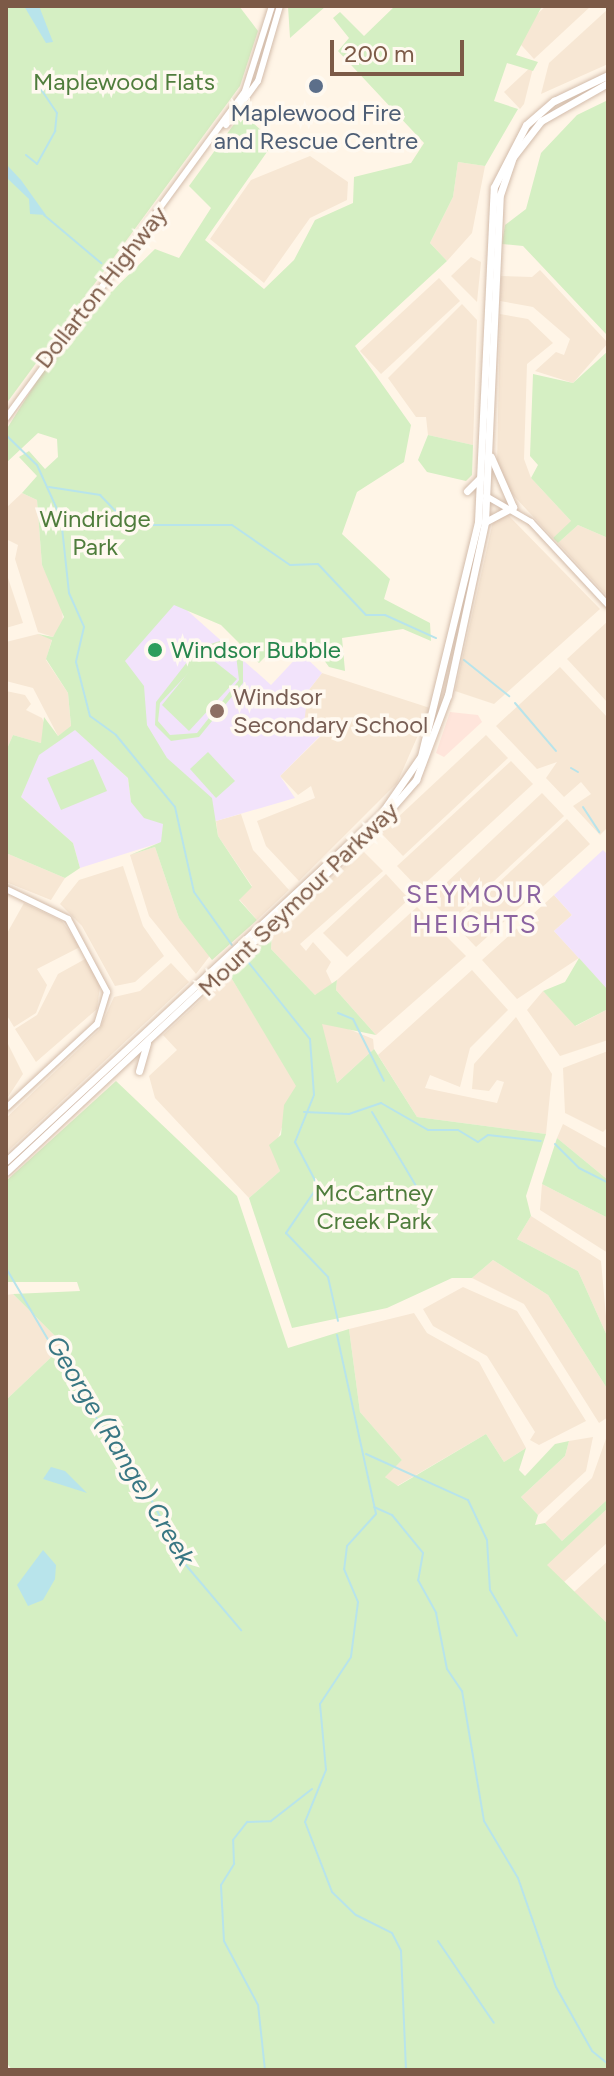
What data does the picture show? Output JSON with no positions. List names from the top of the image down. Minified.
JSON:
{"streets":{"main road":["Mount Seymour Parkway"],"street":["Dollarton Highway"]},"districts":["SEYMOUR HEIGHTS"],"water":["George (Range) Creek"],"parks":["Maplewood Flats","Windridge Park","McCartney Creek Park"],"places":["Maplewood Fire and Rescue Centre","Windsor Bubble","Windsor Secondary School"],"scale_bar":"200 m"}
